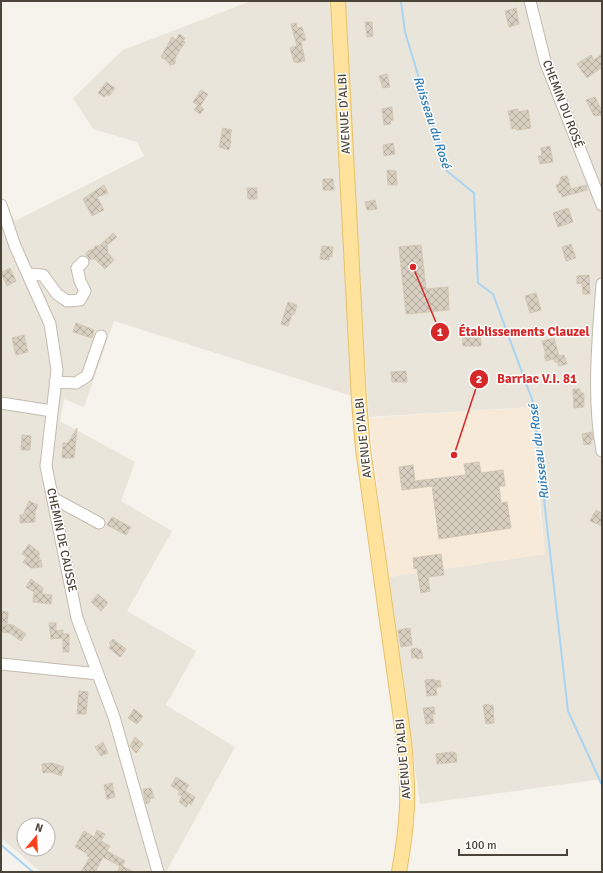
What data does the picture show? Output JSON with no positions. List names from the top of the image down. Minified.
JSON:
{"streets":{"main road":["AVENUE D'ALBI"],"street":["CHEMIN DU ROSÉ","CHEMIN DE CAUSSE"]},"water":["Ruisseau du Rosé"],"places":["Établissements Clauzel","Barriac V.I. 81"],"scale_bar":"100 m","north":"top"}
